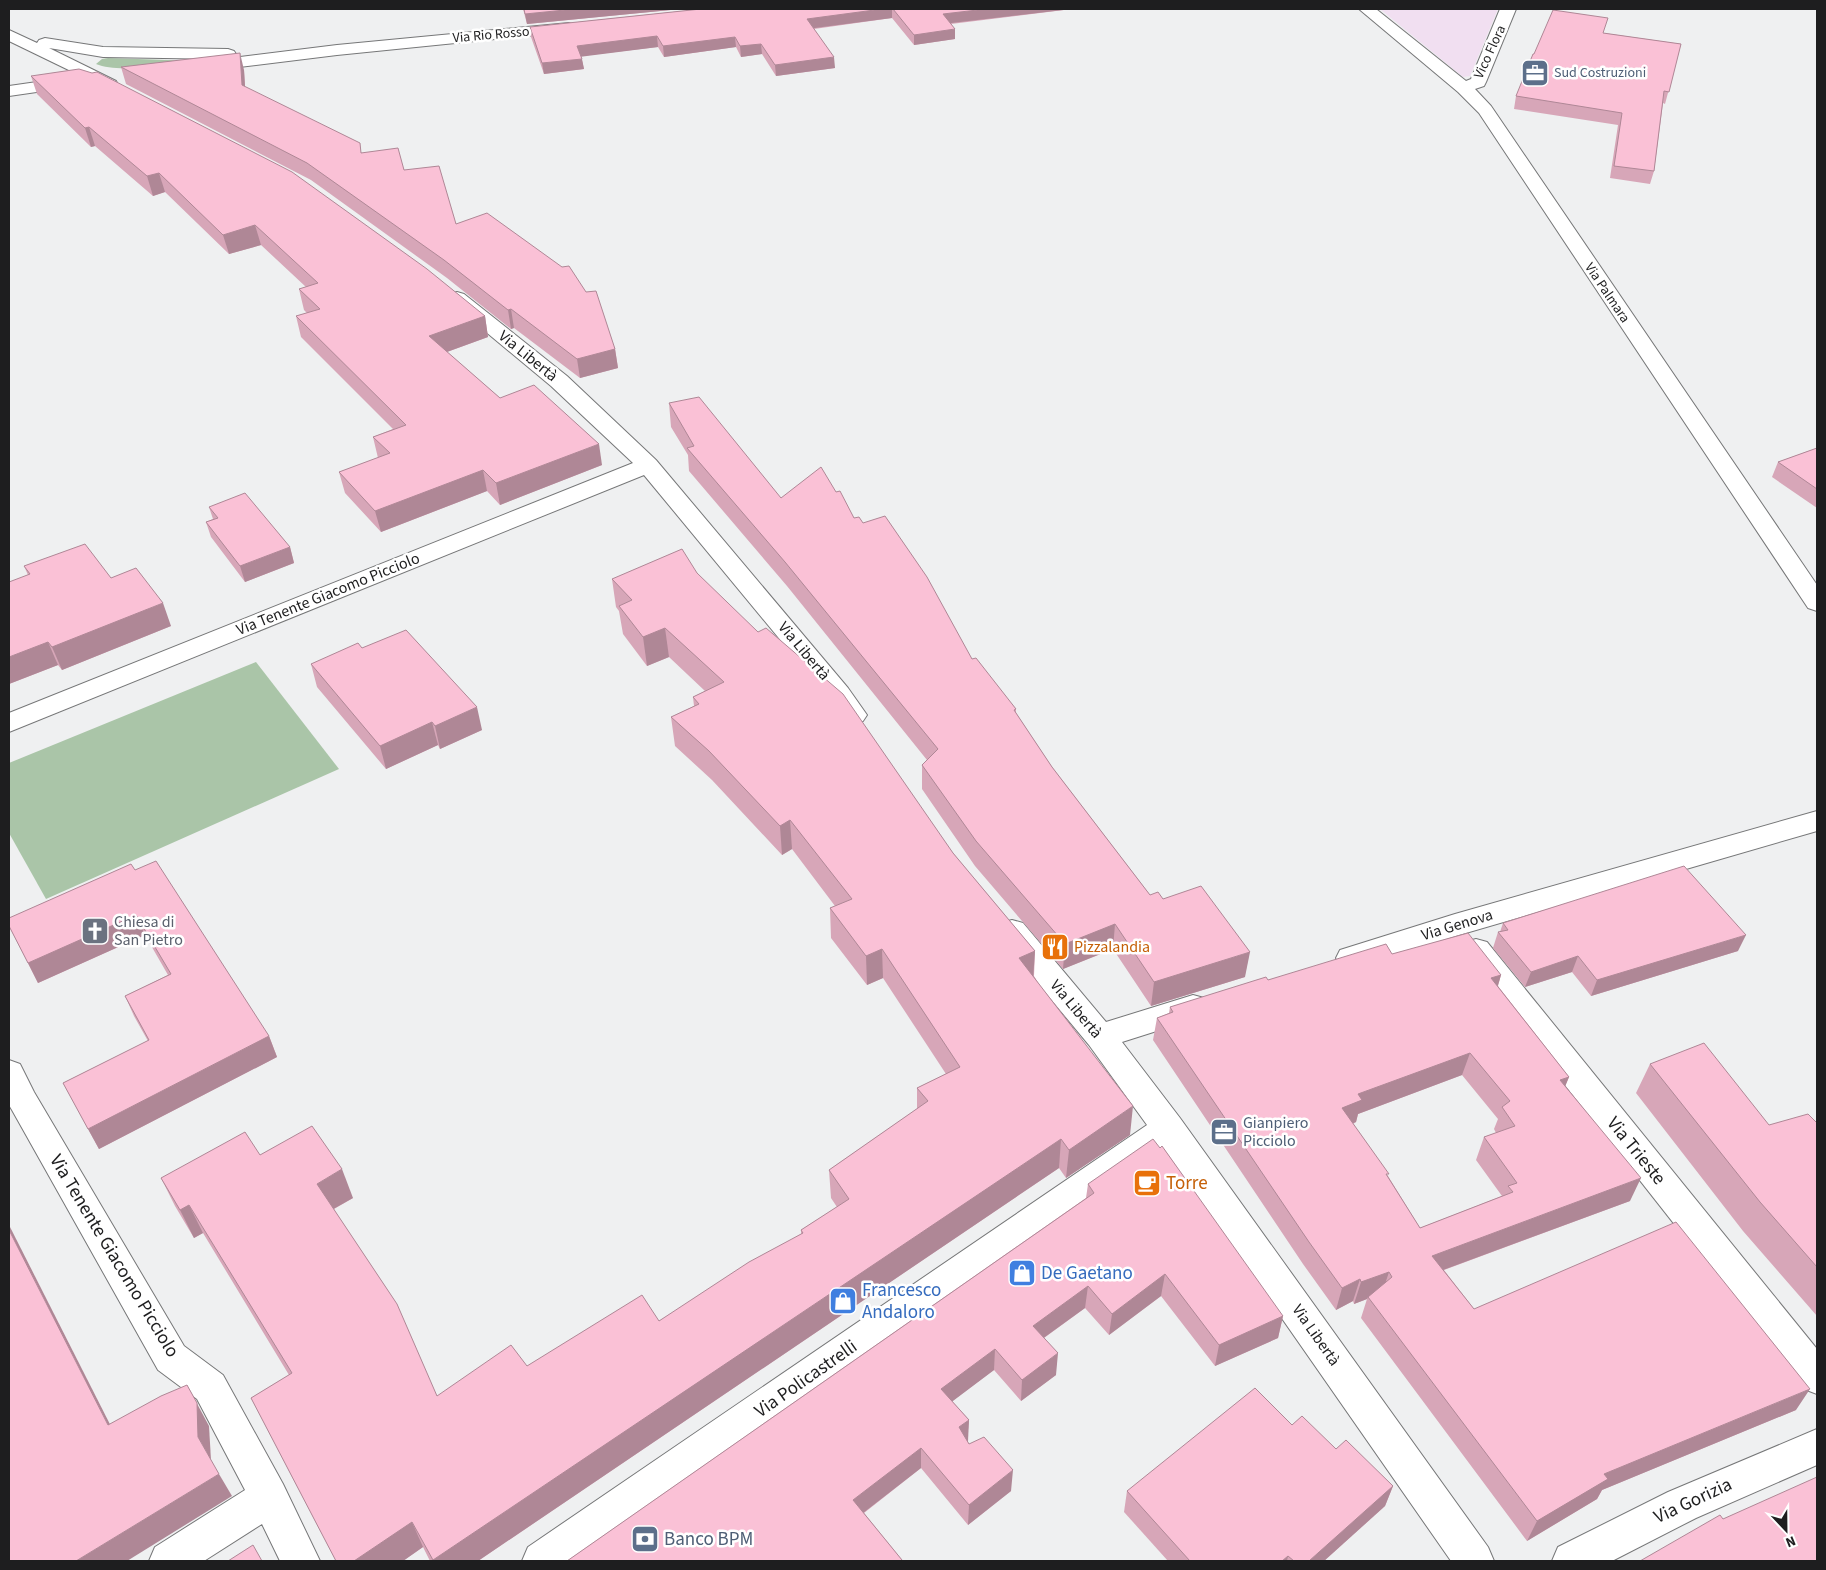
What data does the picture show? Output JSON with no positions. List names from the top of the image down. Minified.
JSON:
{"streets":{"street":["Via Rio Rosso","Vico Flora","Via Palmara","Via Libertà","Via Tenente Giacomo Picciolo","Via Genova","Via Trieste","Via Policastrelli","Via Gorizia"]},"crossings":[["Vico Flora","Via Palmara"],["Via Libertà","Via Tenente Giacomo Picciolo"],["Via Libertà","Via Policastrelli"],["Via Genova","Via Trieste"]],"places":{"office":["Sud Costruzioni","Gianpiero Picciolo"],"church":["Chiesa di San Pietro"],"restaurant":["Pizzalandia"],"cafe":["Torre"],"shop":["De Gaetano","Francesco Andaloro"],"bank":["Banco BPM"]},"north":"bottom"}
